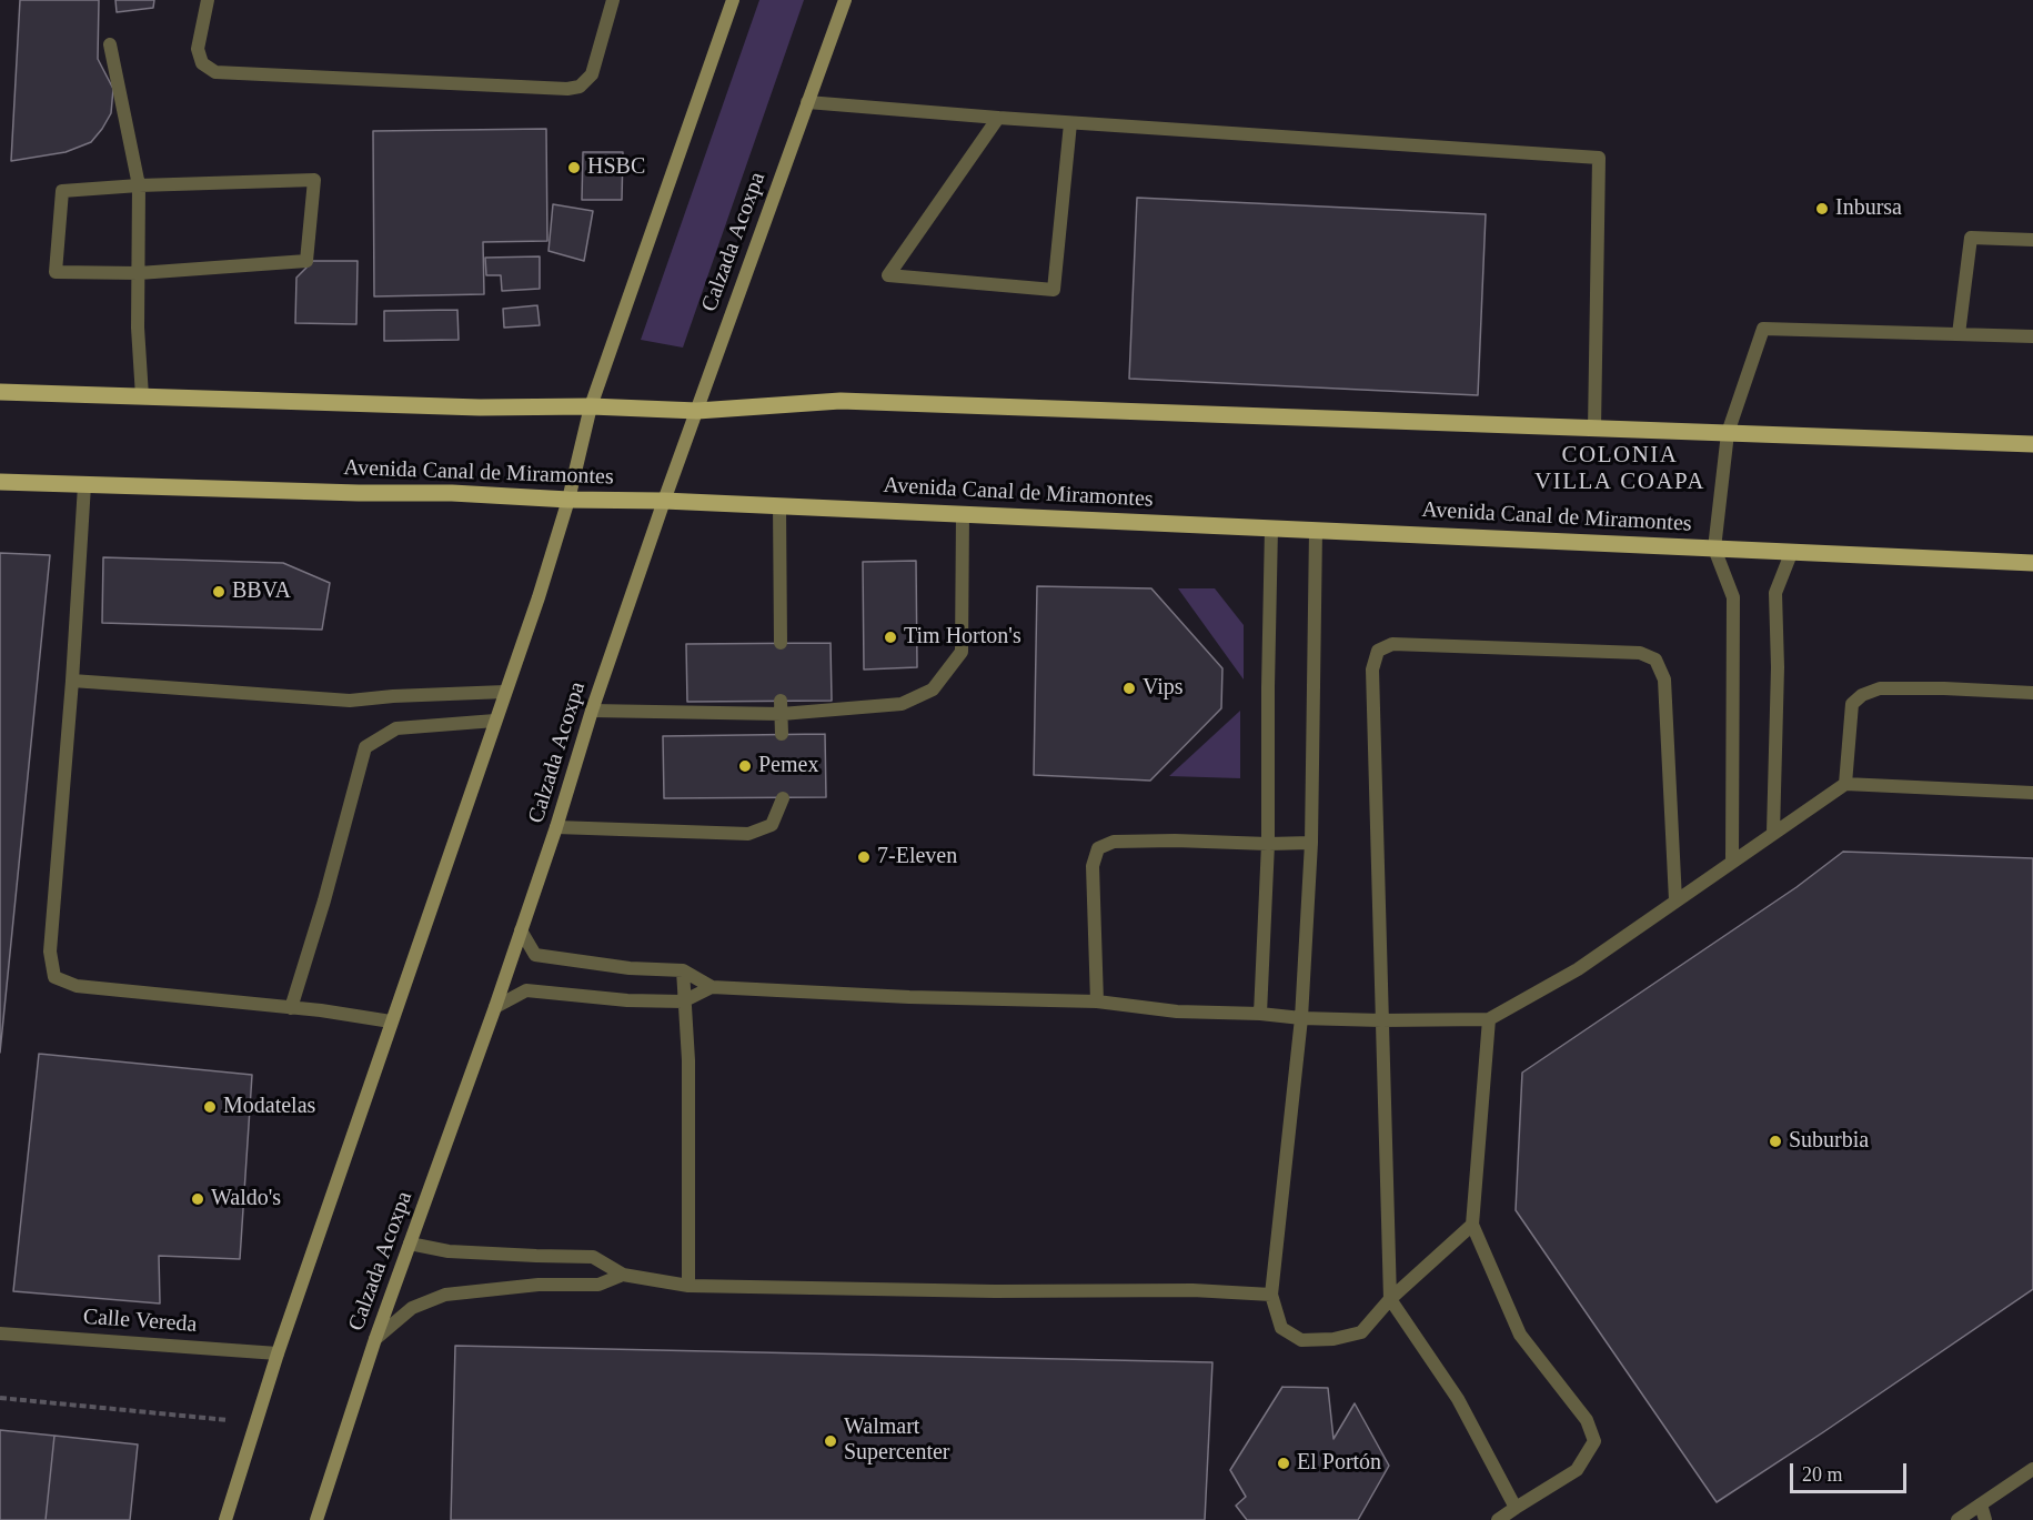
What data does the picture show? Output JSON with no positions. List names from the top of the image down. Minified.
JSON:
{"streets":{"main road":["Calzada Acoxpa","Avenida Canal de Miramontes"],"street":["Calle Vereda"]},"crossings":[["Calzada Acoxpa","Avenida Canal de Miramontes"]],"districts":["COLONIA VILLA COAPA"],"places":["HSBC","Inbursa","BBVA","Tim Horton's","Vips","Pemex","7-Eleven","Modatelas","Suburbia","Waldo's","Walmart Supercenter","El Portón"],"scale_bar":"20 m"}
